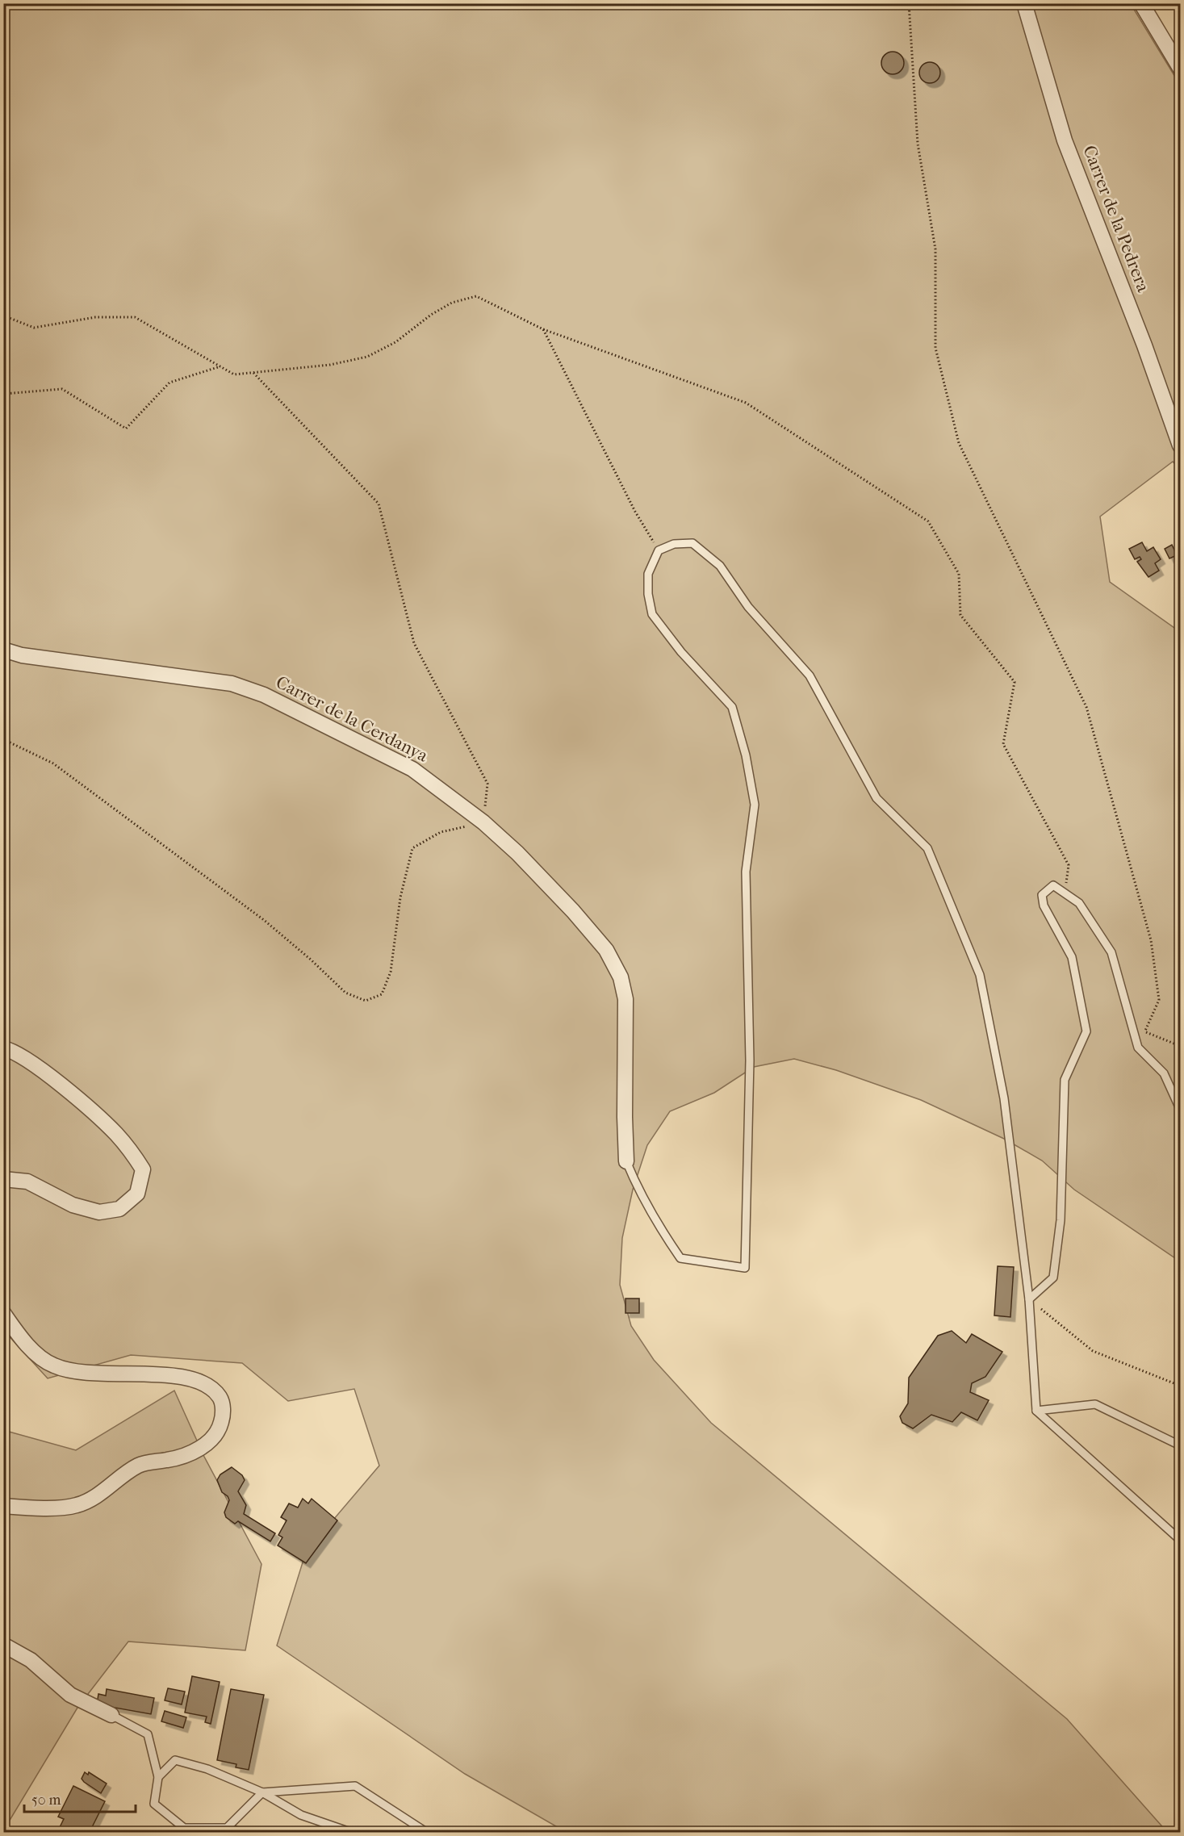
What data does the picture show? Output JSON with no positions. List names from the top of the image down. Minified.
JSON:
{"streets":{"street":["Carrer de la Pedrera","Carrer de la Cerdanya"]},"scale_bar":"50 m"}
